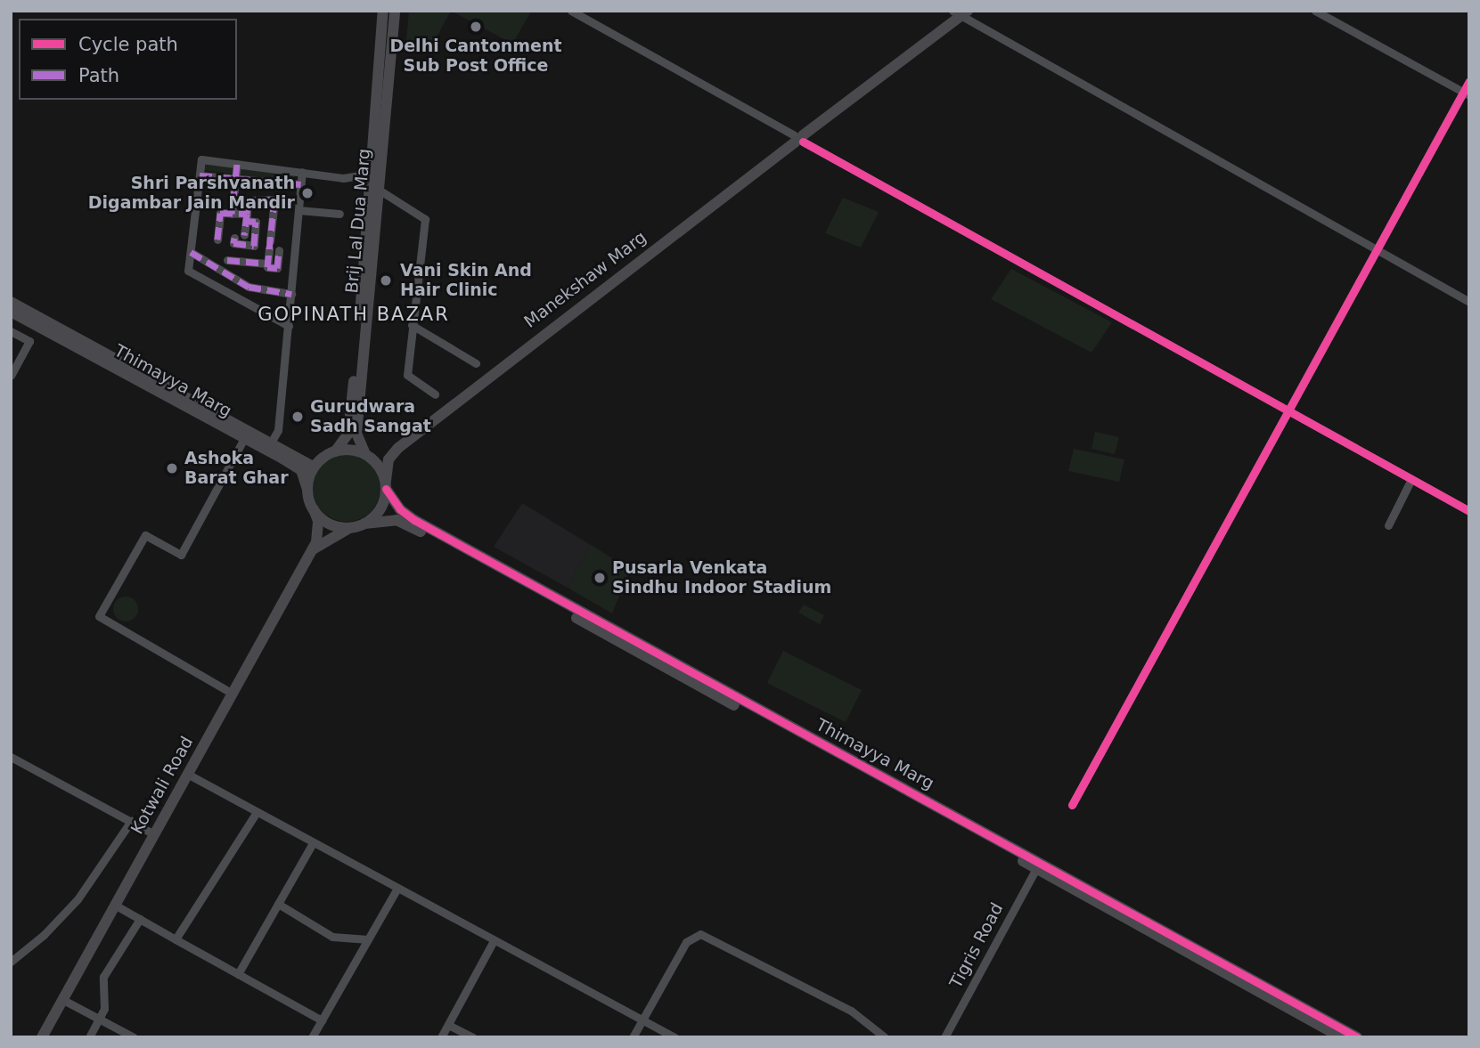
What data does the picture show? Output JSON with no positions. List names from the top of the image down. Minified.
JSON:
{"streets":{"street":["Brij Lal Dua Marg","Manekshaw Marg","Thimayya Marg","Kotwali Road","Tigris Road"]},"crossings":[["Manekshaw Marg","Thimayya Marg"],["Thimayya Marg","Tigris Road"]],"districts":["GOPINATH BAZAR"],"places":["Delhi Cantonment Sub Post Office","Shri Parshvanath Digambar Jain Mandir","Vani Skin And Hair Clinic","Gurudwara Sadh Sangat","Ashoka Barat Ghar","Pusarla Venkata Sindhu Indoor Stadium"],"legend":["Cycle path","Path"]}
